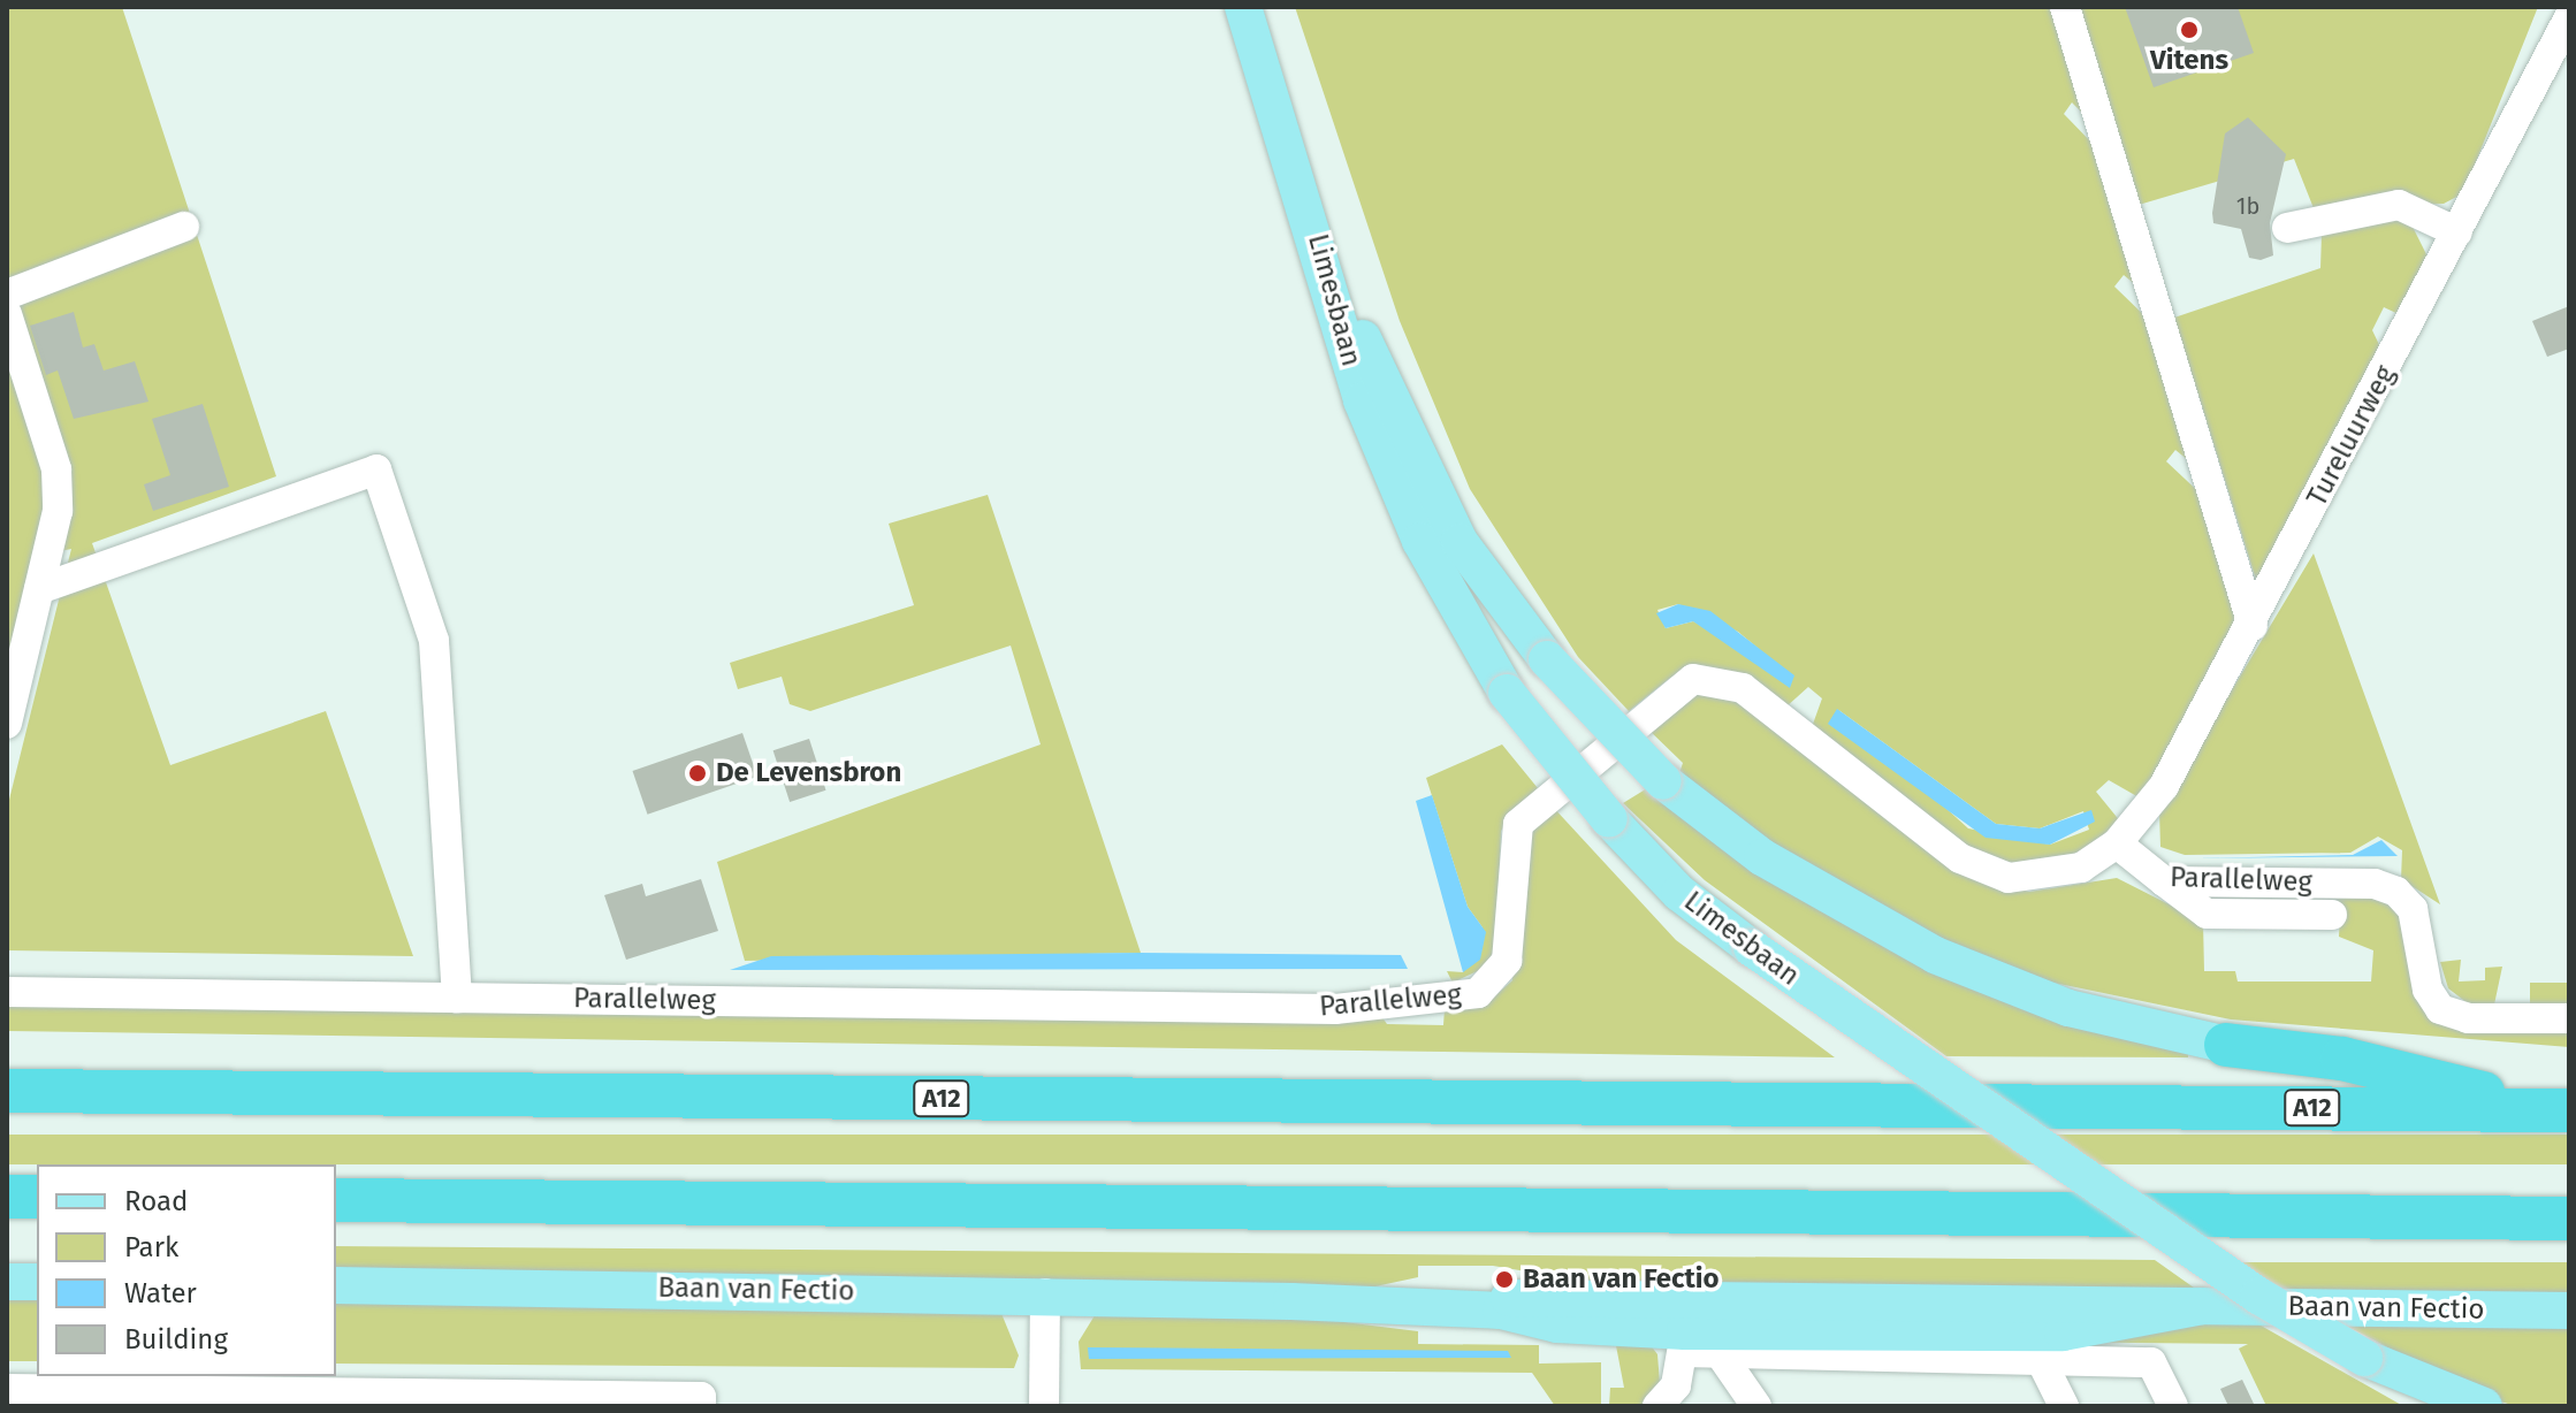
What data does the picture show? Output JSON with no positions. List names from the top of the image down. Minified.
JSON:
{"streets":{"highway":["A12"],"main road":["Limesbaan","Baan van Fectio"],"street":["Tureluurweg","Parallelweg"]},"crossings":[["Limesbaan","A12"],["Tureluurweg","Parallelweg"]],"places":["Vitens","De Levensbron","Baan van Fectio"],"house_numbers":["1b"],"legend":["Road","Park","Water","Building"]}
